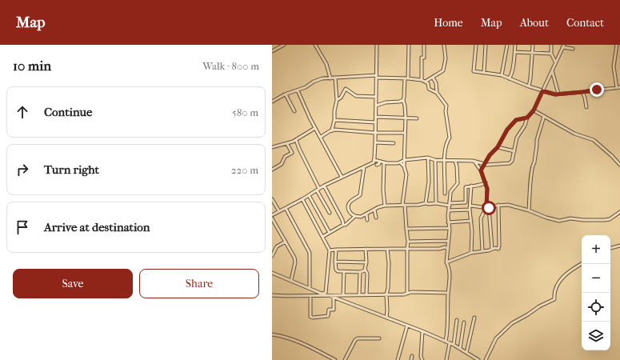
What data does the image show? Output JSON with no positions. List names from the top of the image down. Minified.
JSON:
{"page":{"header":"Map","nav":["Home","Map","About","Contact"],"heading":["10 min","Walk · 800 m"],"list":[["Continue","580 m"],["Turn right","220 m"],"Arrive at destination"],"map_buttons":["+","−"],"buttons":["Save","Share"]}}
